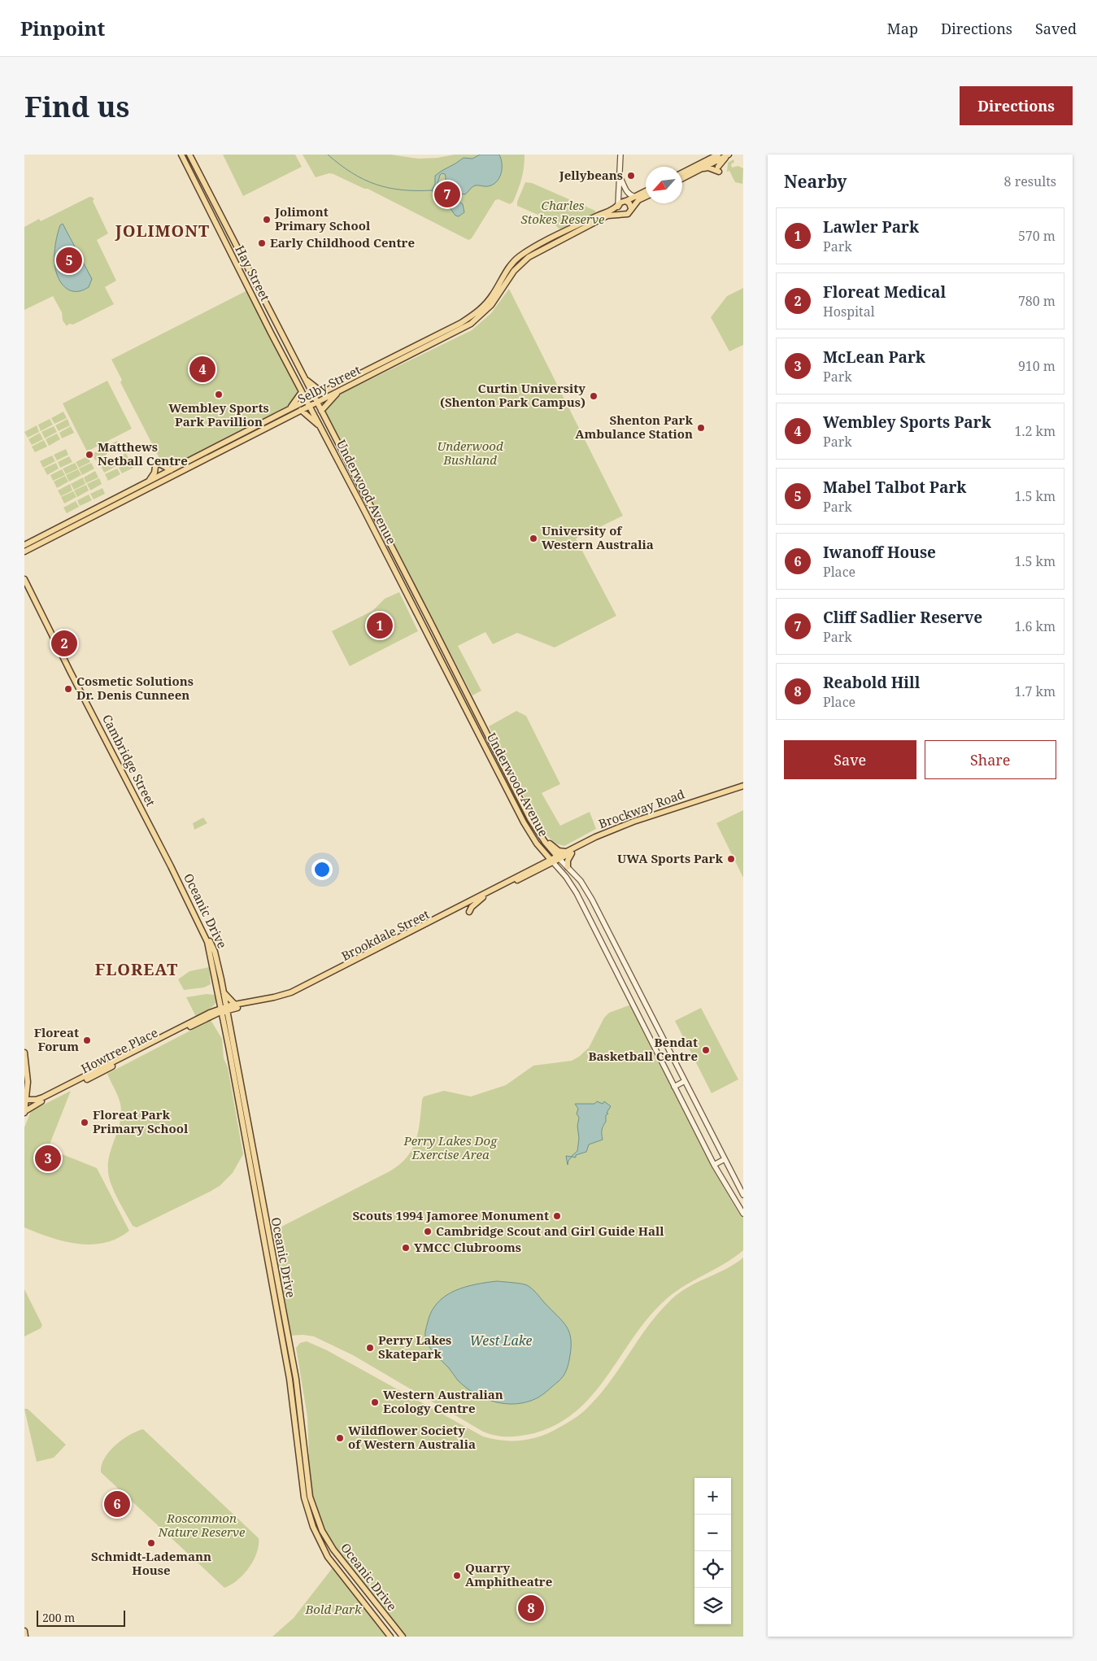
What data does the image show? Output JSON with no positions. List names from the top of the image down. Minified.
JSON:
{"streets":{"main road":["Hay Street","Selby Street","Underwood Avenue","Cambridge Street","Brockway Road","Oceanic Drive","Brookdale Street","Howtree Place"]},"crossings":[["Hay Street","Selby Street"],["Hay Street","Underwood Avenue"],["Selby Street","Underwood Avenue"],["Underwood Avenue","Brockway Road"],["Underwood Avenue","Brookdale Street"],["Cambridge Street","Oceanic Drive"],["Brockway Road","Brookdale Street"],["Oceanic Drive","Brookdale Street"],["Oceanic Drive","Howtree Place"],["Brookdale Street","Howtree Place"]],"districts":["JOLIMONT","FLOREAT"],"water":["West Lake"],"parks":["Charles Stokes Reserve","Underwood Bushland","Perry Lakes Dog Exercise Area","Roscommon Nature Reserve","Bold Park"],"places":["Jellybeans","Jolimont Primary School","Early Childhood Centre","Wembley Sports Park Pavillion","Curtin University (Shenton Park Campus)","Shenton Park Ambulance Station","Matthews Netball Centre","University of Western Australia","Cosmetic Solutions Dr. Denis Cunneen","UWA Sports Park","Floreat Forum","Bendat Basketball Centre","Floreat Park Primary School","Scouts 1994 Jamoree Monument","Cambridge Scout and Girl Guide Hall","YMCC Clubrooms","Perry Lakes Skatepark","Western Australian Ecology Centre","Wildflower Society of Western Australia","Schmidt-Lademann House","Quarry Amphitheatre"],"scale_bar":"200 m","north":"bottom left","page":{"header":"Pinpoint","nav":["Map","Directions","Saved"],"buttons":["Directions",["Save","Share"]],"title":"Find us","heading":["Nearby","8 results"],"pins":["7","5","4","1","2","3","6","8"],"list":[{"mark":"1","name":"Lawler Park","note":"Park","value":"570 m"},{"mark":"2","name":"Floreat Medical","note":"Hospital","value":"780 m"},{"mark":"3","name":"McLean Park","note":"Park","value":"910 m"},{"mark":"4","name":"Wembley Sports Park","note":"Park","value":"1.2 km"},{"mark":"5","name":"Mabel Talbot Park","note":"Park","value":"1.5 km"},{"mark":"6","name":"Iwanoff House","note":"Place","value":"1.5 km"},{"mark":"7","name":"Cliff Sadlier Reserve","note":"Park","value":"1.6 km"},{"mark":"8","name":"Reabold Hill","note":"Place","value":"1.7 km"}],"map_buttons":["+","−"],"scale":"200 m"}}
